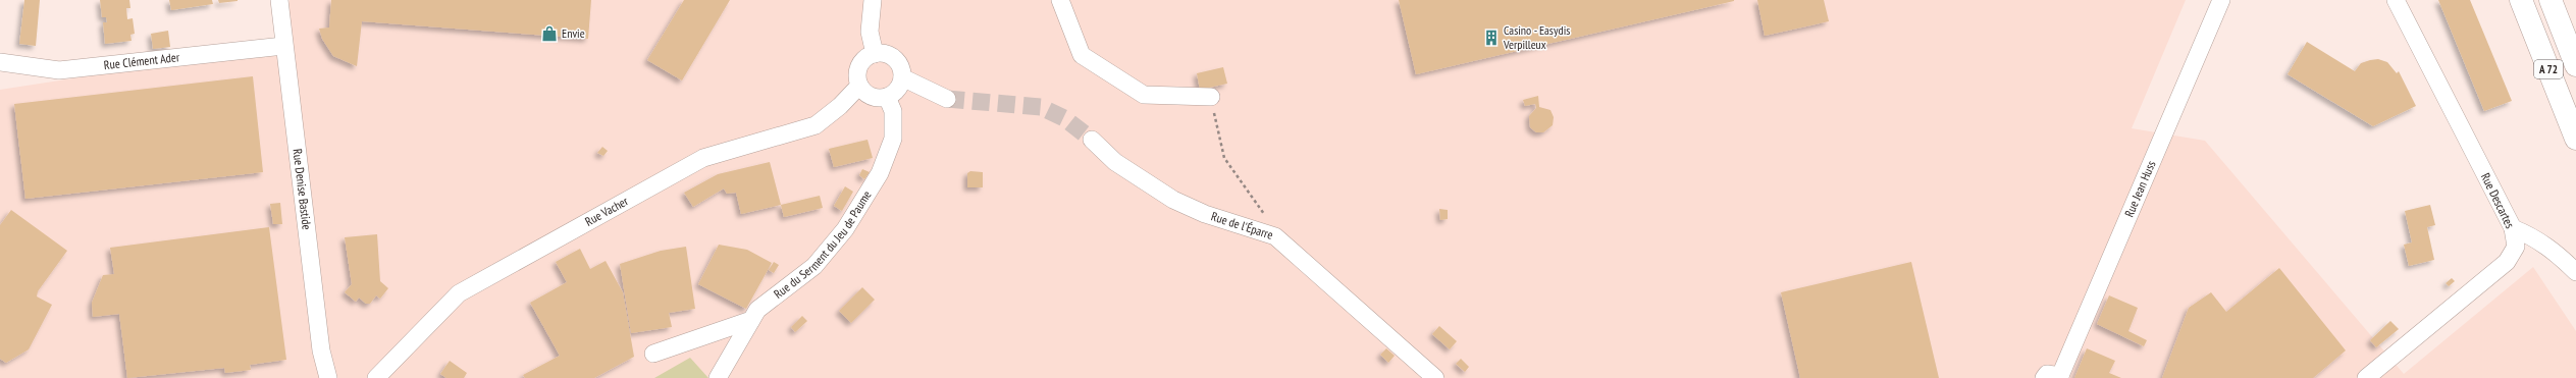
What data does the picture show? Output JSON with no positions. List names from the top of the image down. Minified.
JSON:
{"streets":{"highway":["A 72"],"street":["Rue Clément Ader","Rue Jean Huss","Rue Denise Bastide","Rue Descartes","Rue Vacher","Rue de l'Éparre","Rue du Serment du Jeu de Paume"]},"crossings":[["Rue Clément Ader","Rue Denise Bastide"],["Rue Vacher","Rue du Serment du Jeu de Paume"]],"places":{"shop":["Envie"],"building":["Casino - Easydis Verpilleux"]}}
